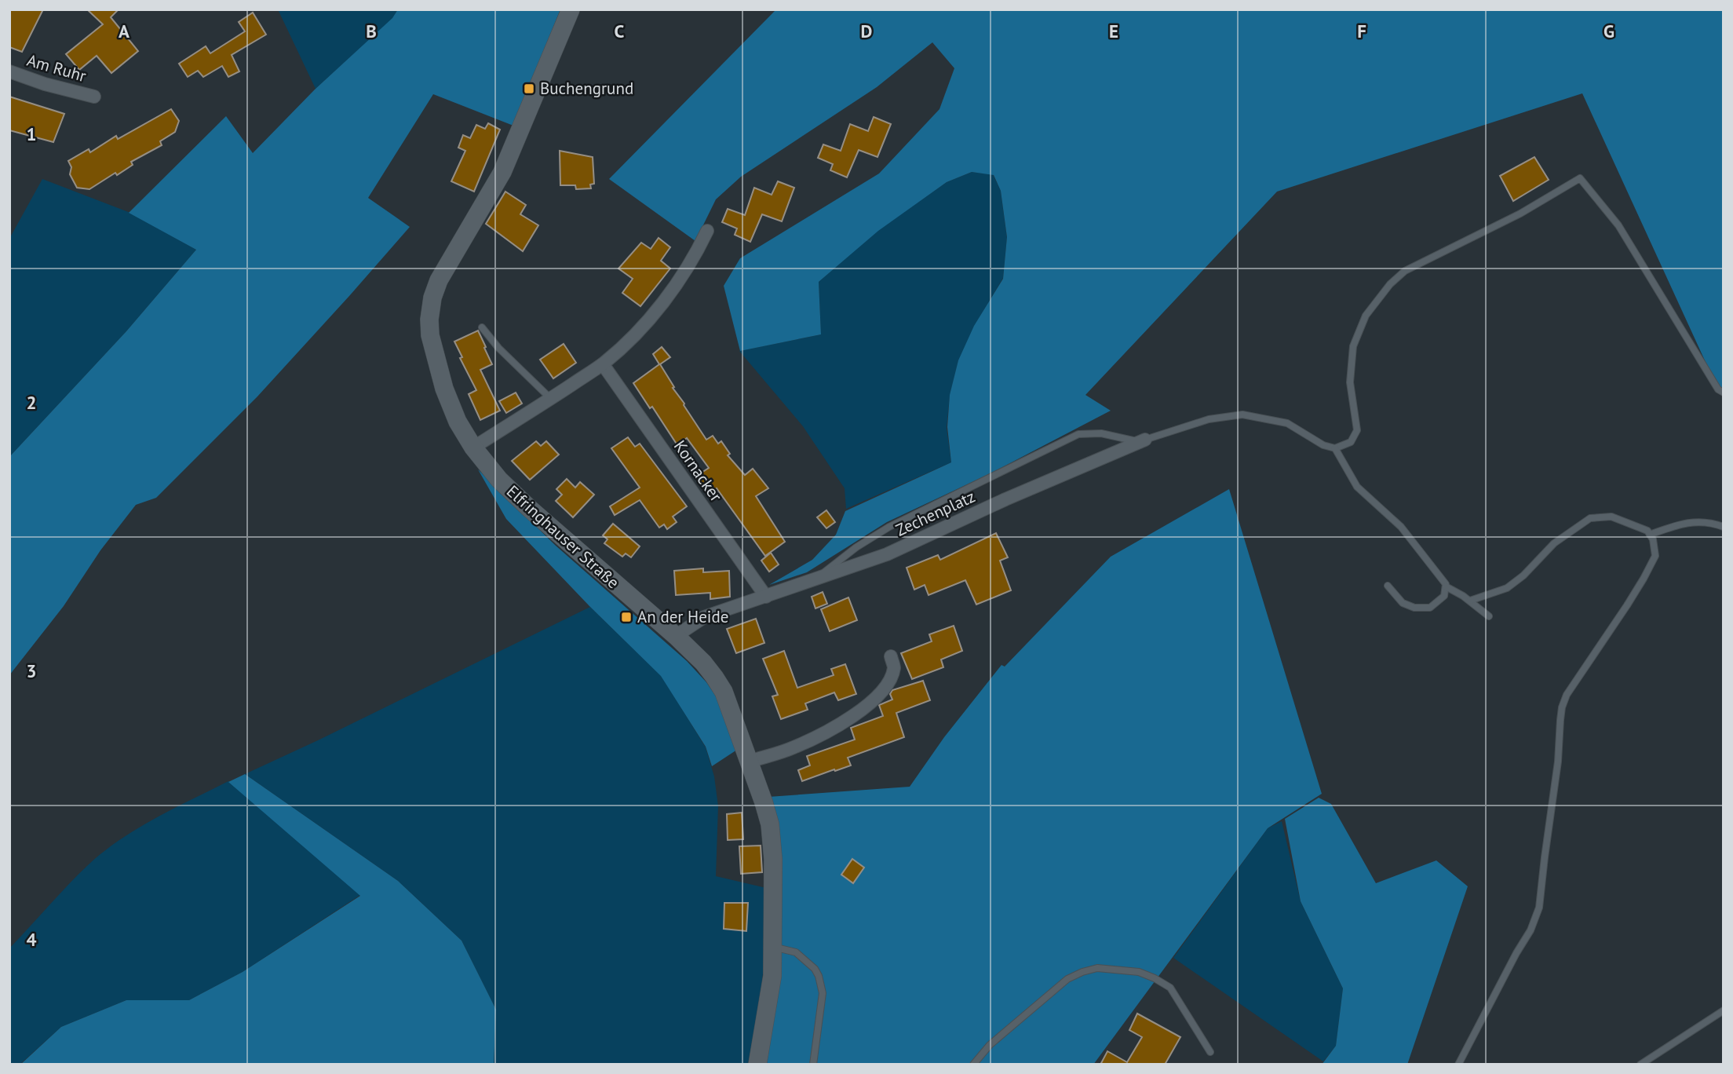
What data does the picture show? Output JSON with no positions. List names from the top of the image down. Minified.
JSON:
{"streets":{"main road":["Elfringhauser Straße"],"street":["Am Ruhr","Kornacker","Zechenplatz"]},"crossings":[["Kornacker","Zechenplatz"],["Zechenplatz","Elfringhauser Straße"]],"places":{"transit":["Buchengrund","An der Heide"]},"grid":{"columns":["A","B","C","D","E","F","G"],"rows":["1","2","3","4"]}}
